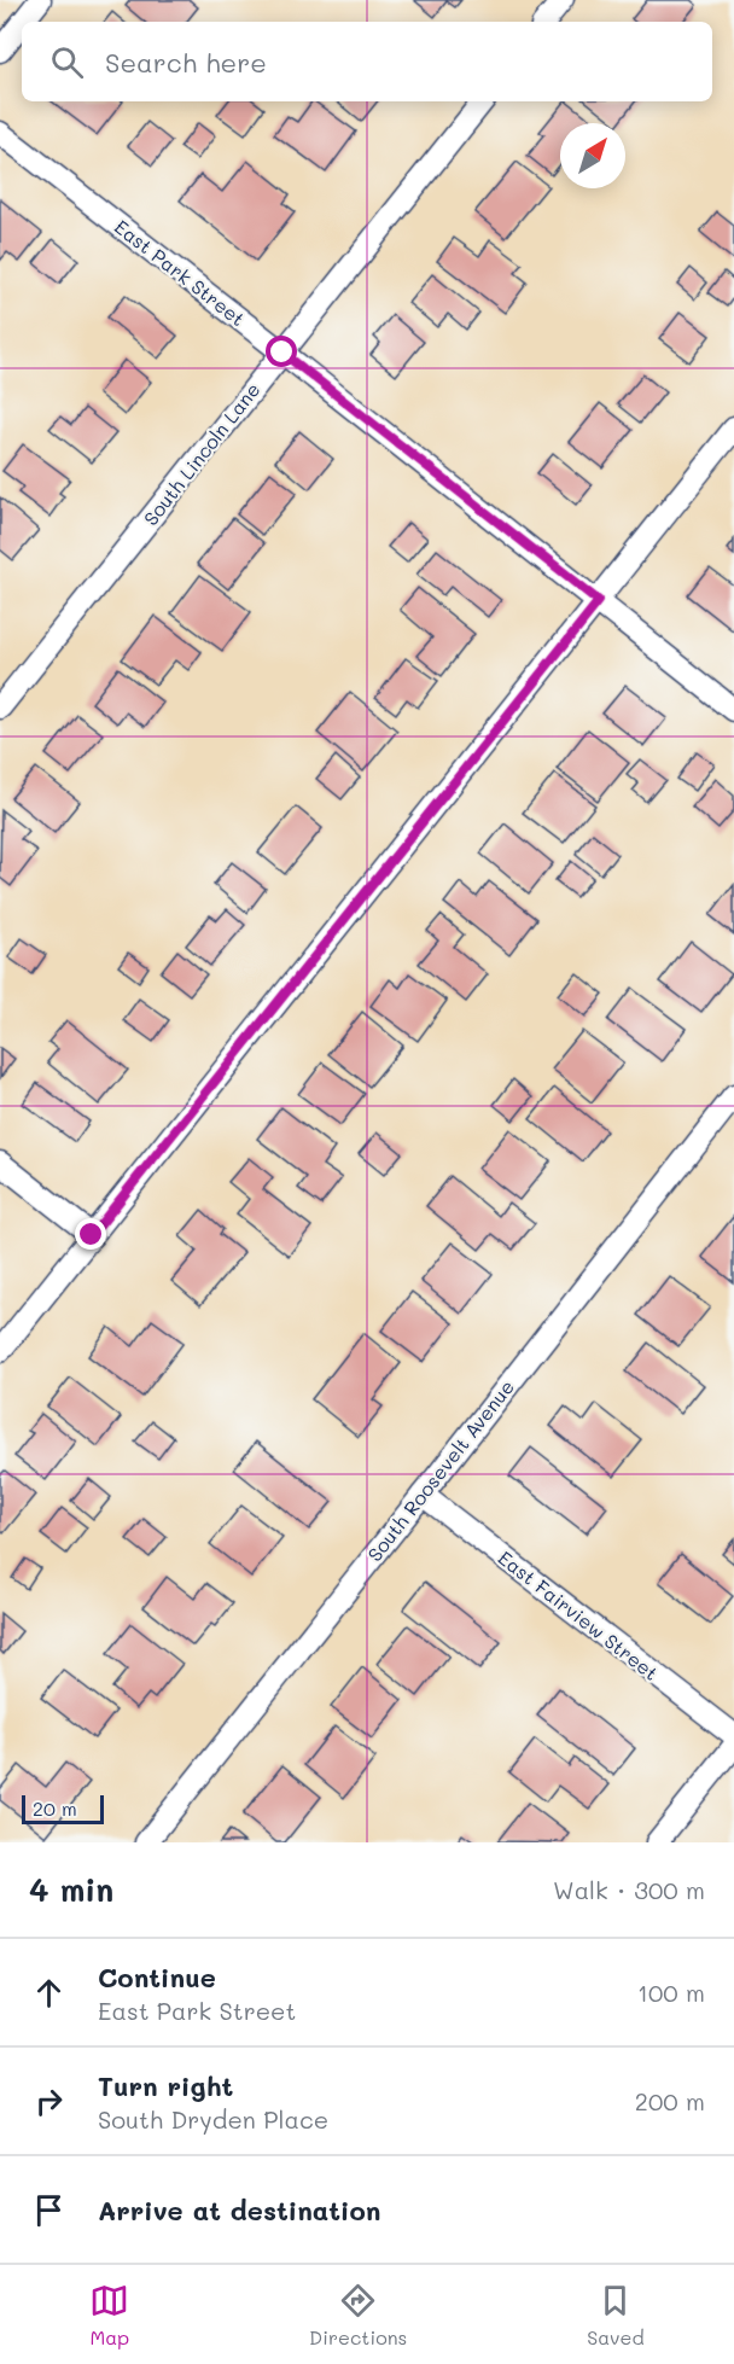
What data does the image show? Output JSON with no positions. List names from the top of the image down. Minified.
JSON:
{"streets":{"street":["East Park Street","South Lincoln Lane","South Roosevelt Avenue","East Fairview Street"]},"crossings":[["East Park Street","South Lincoln Lane"],["South Roosevelt Avenue","East Fairview Street"]],"scale_bar":"20 m","north":"top right","page":{"search":"Search here","scale":"20 m","heading":["4 min","Walk · 300 m"],"list":[["Continue","East Park Street","100 m"],["Turn right","South Dryden Place","200 m"],"Arrive at destination"],"nav":["Map","Directions","Saved"]}}
